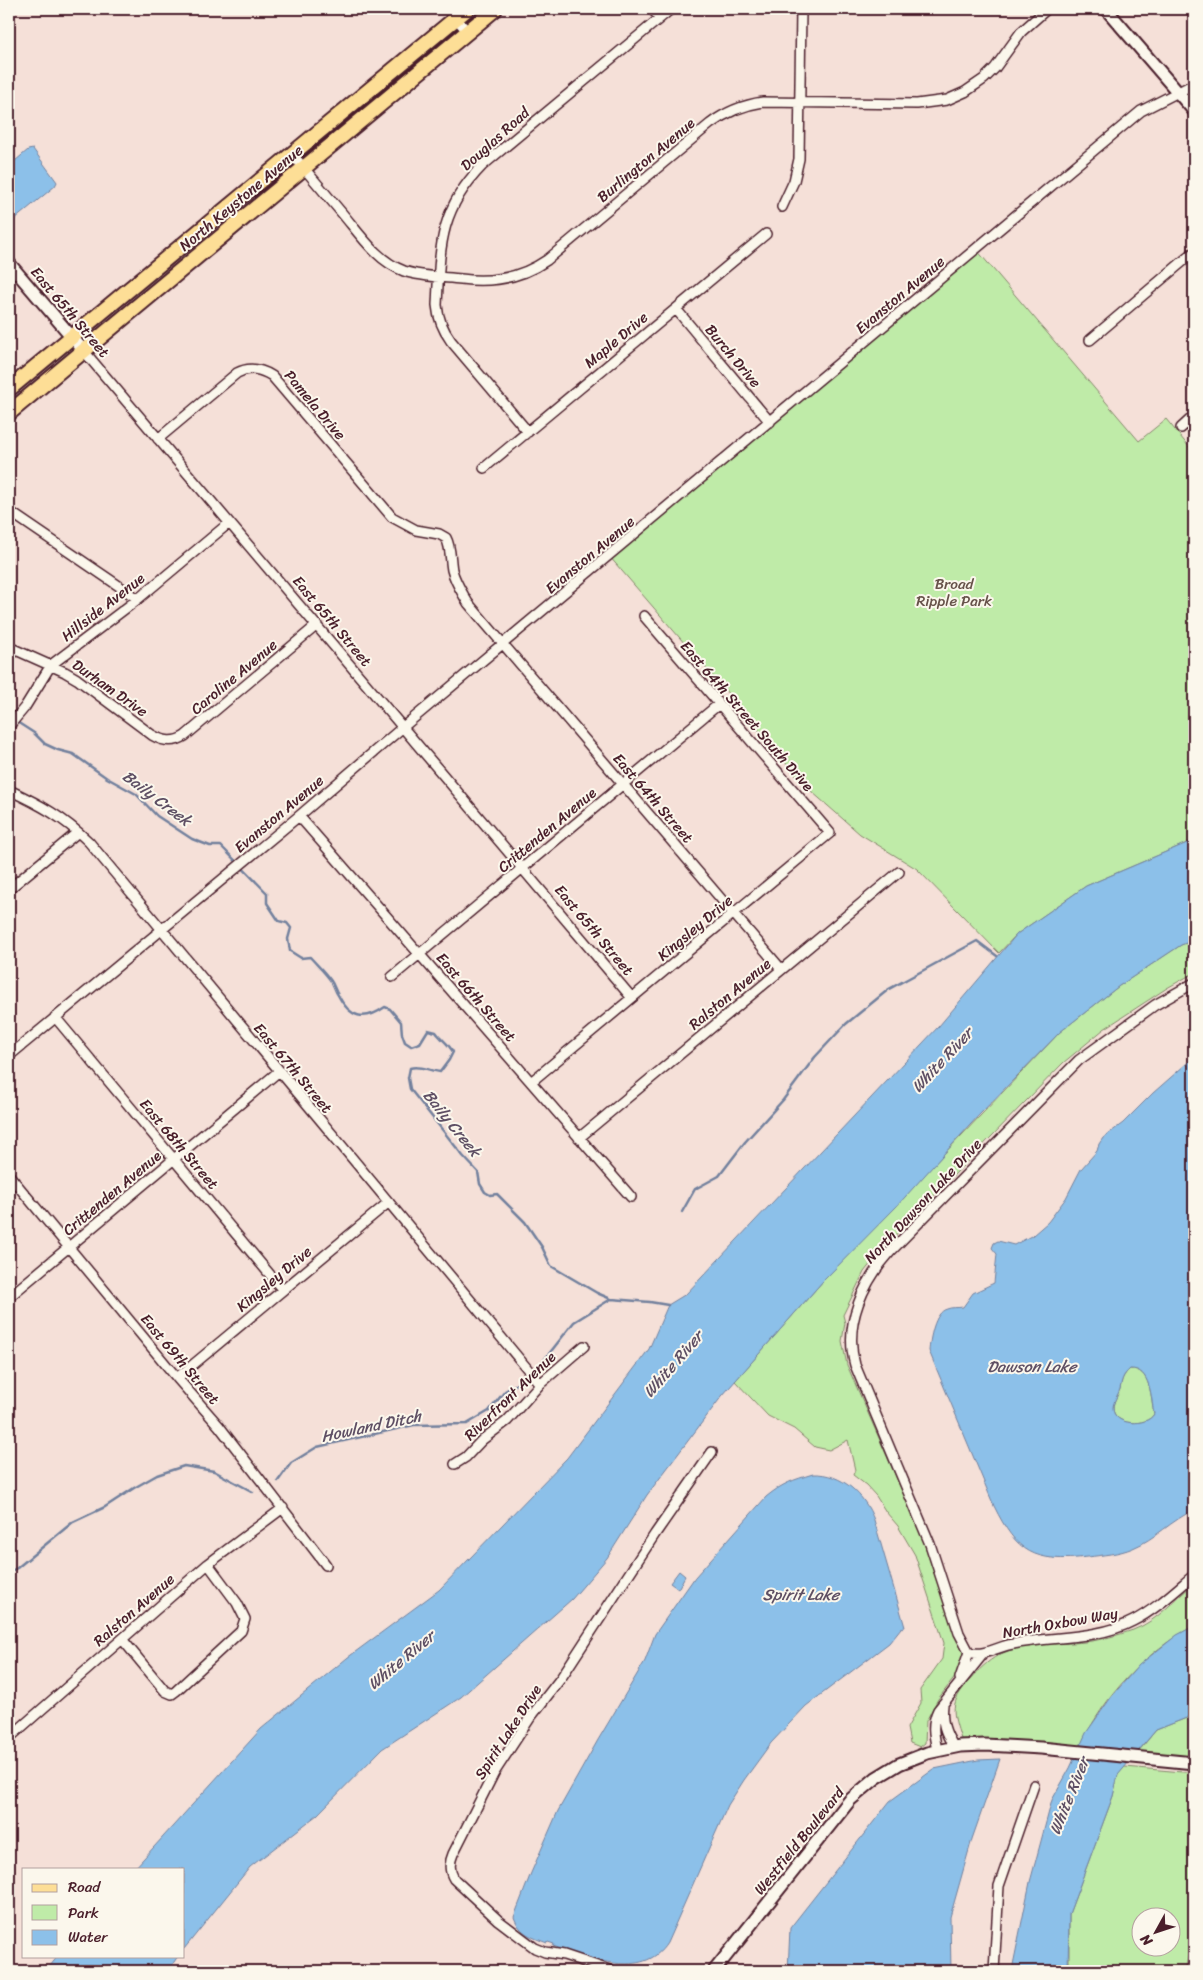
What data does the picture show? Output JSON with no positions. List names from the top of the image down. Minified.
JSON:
{"streets":{"main road":["North Keystone Avenue"],"street":["Douglas Road","Burlington Avenue","Evanston Avenue","East 65th Street","Maple Drive","Burch Drive","Pamela Drive","Hillside Avenue","Caroline Avenue","Durham Drive","East 64th Street South Drive","East 64th Street","Crittenden Avenue","Kingsley Drive","Ralston Avenue","East 66th Street","East 67th Street","East 68th Street","North Dawson Lake Drive","East 69th Street","Riverfront Avenue","North Oxbow Way","Spirit Lake Drive","Westfield Boulevard"]},"crossings":[["Douglas Road","Burlington Avenue"],["Douglas Road","Maple Drive"],["Burlington Avenue","North Keystone Avenue"],["North Keystone Avenue","East 65th Street"],["Evanston Avenue","East 65th Street"],["Evanston Avenue","Burch Drive"],["Evanston Avenue","Pamela Drive"],["Evanston Avenue","East 64th Street"],["Evanston Avenue","East 66th Street"],["Evanston Avenue","East 67th Street"],["Evanston Avenue","East 68th Street"],["East 65th Street","Pamela Drive"],["East 65th Street","Hillside Avenue"],["East 65th Street","Caroline Avenue"],["East 65th Street","Crittenden Avenue"],["East 65th Street","Kingsley Drive"],["Maple Drive","Burch Drive"],["Pamela Drive","East 64th Street"],["Hillside Avenue","Durham Drive"],["Caroline Avenue","Durham Drive"],["East 64th Street South Drive","Crittenden Avenue"],["East 64th Street South Drive","Kingsley Drive"],["East 64th Street","Crittenden Avenue"],["East 64th Street","Kingsley Drive"],["East 64th Street","Ralston Avenue"],["Crittenden Avenue","East 66th Street"],["Crittenden Avenue","East 67th Street"],["Crittenden Avenue","East 68th Street"],["Crittenden Avenue","East 69th Street"],["Kingsley Drive","East 66th Street"],["Kingsley Drive","East 67th Street"],["Kingsley Drive","East 68th Street"],["Kingsley Drive","East 69th Street"],["Ralston Avenue","East 66th Street"],["Ralston Avenue","East 69th Street"],["East 67th Street","Riverfront Avenue"],["North Dawson Lake Drive","North Oxbow Way"]],"water":["Baily Creek","White River","Dawson Lake","Howland Ditch","Spirit Lake"],"parks":["Broad Ripple Park"],"legend":["Road","Park","Water"],"north":"bottom left"}
